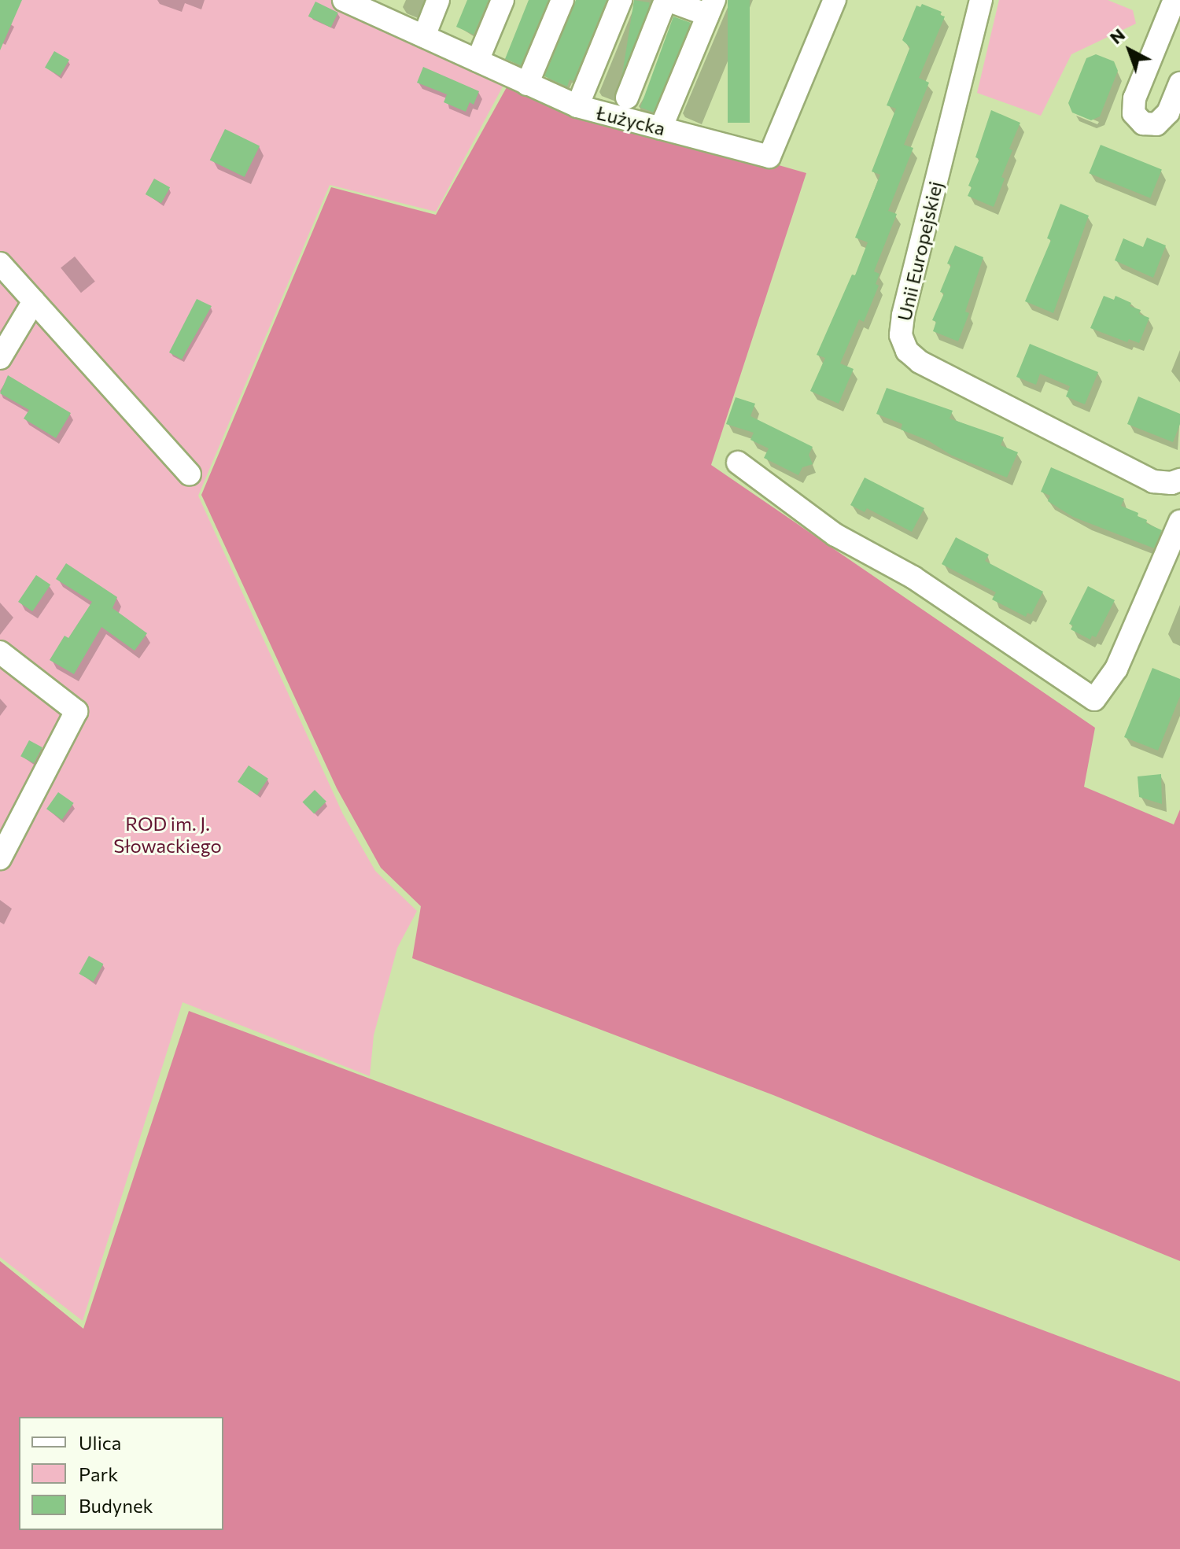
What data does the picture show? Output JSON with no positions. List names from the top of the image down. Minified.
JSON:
{"streets":{"street":["Łużycka","Unii Europejskiej"]},"parks":["ROD im. J. Słowackiego"],"legend":["Ulica","Park","Budynek"],"north":"top left"}
